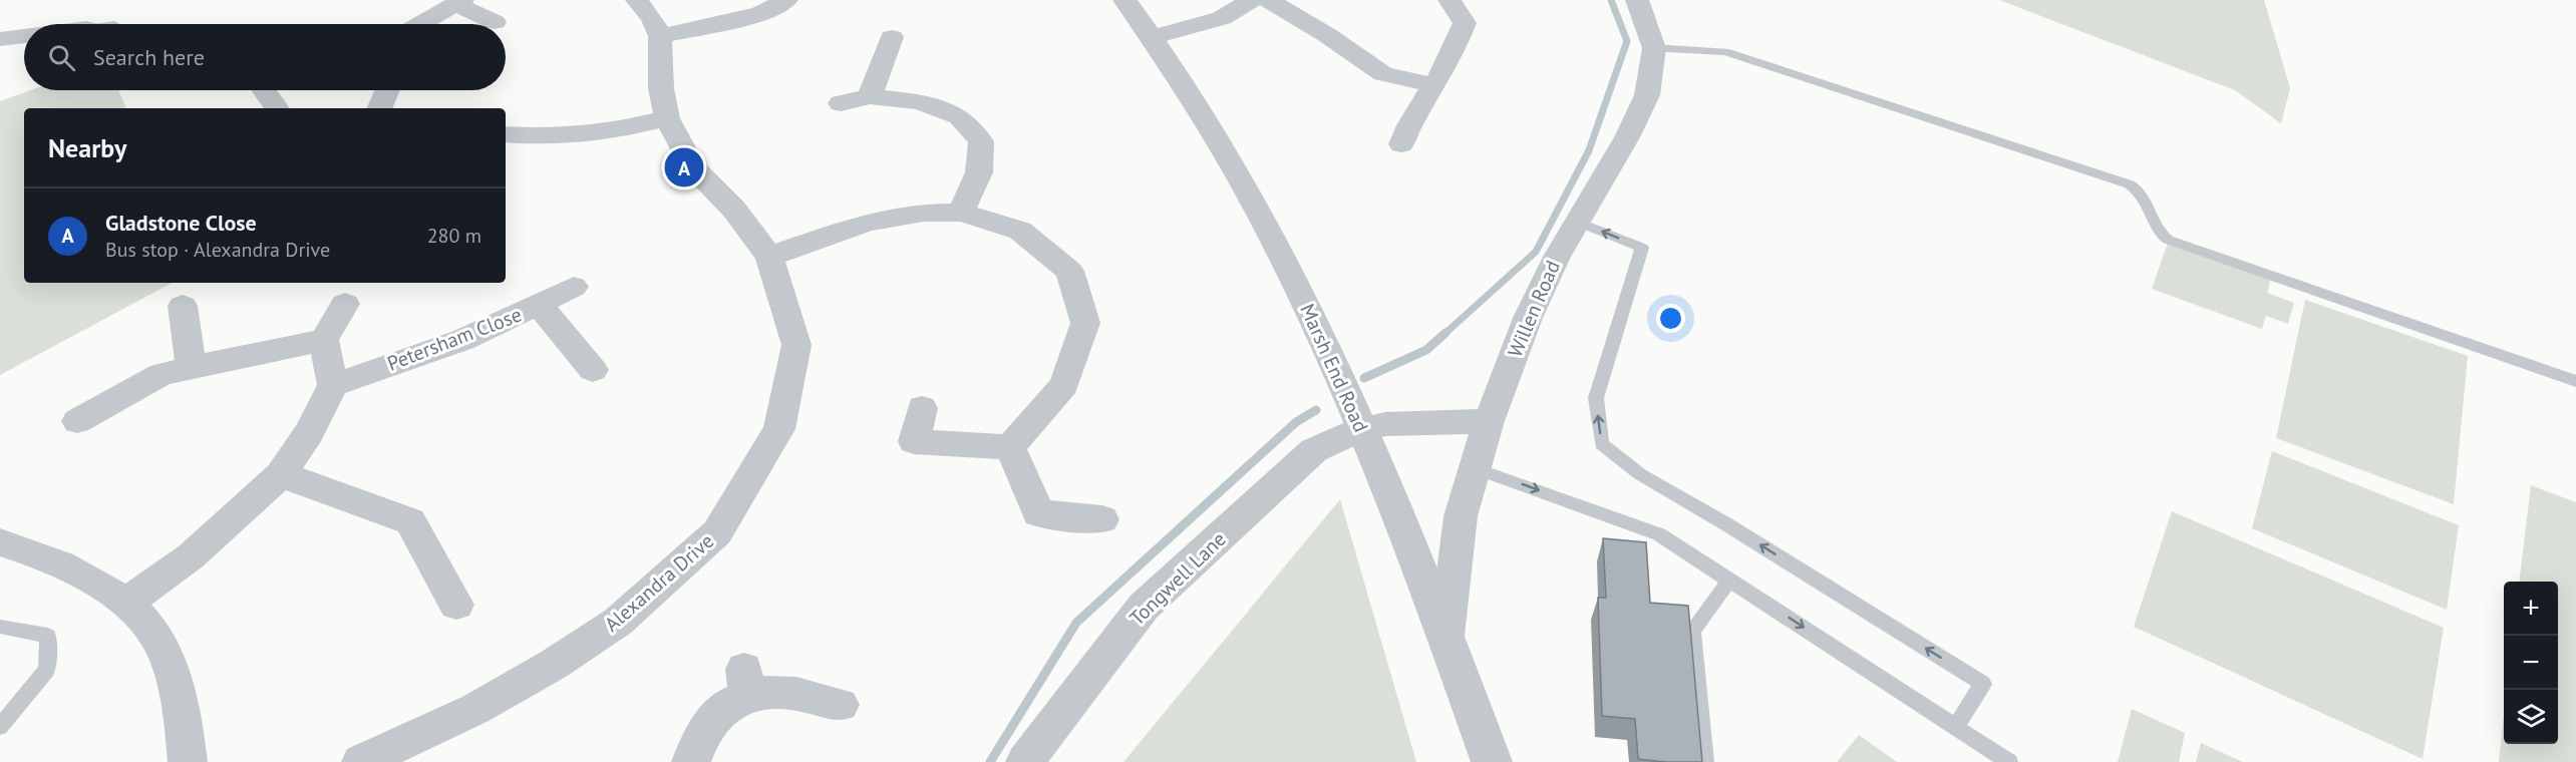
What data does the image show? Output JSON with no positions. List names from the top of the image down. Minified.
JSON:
{"streets":{"street":["Willen Road","Petersham Close","Marsh End Road","Tongwell Lane","Alexandra Drive"]},"crossings":[["Willen Road","Marsh End Road"],["Willen Road","Tongwell Lane"],["Marsh End Road","Tongwell Lane"]],"page":{"search":"Search here","heading":"Nearby","pins":"A","list":[{"mark":"A","name":"Gladstone Close","note":"Bus stop · Alexandra Drive","value":"280 m"}],"map_buttons":["+","−"]}}
